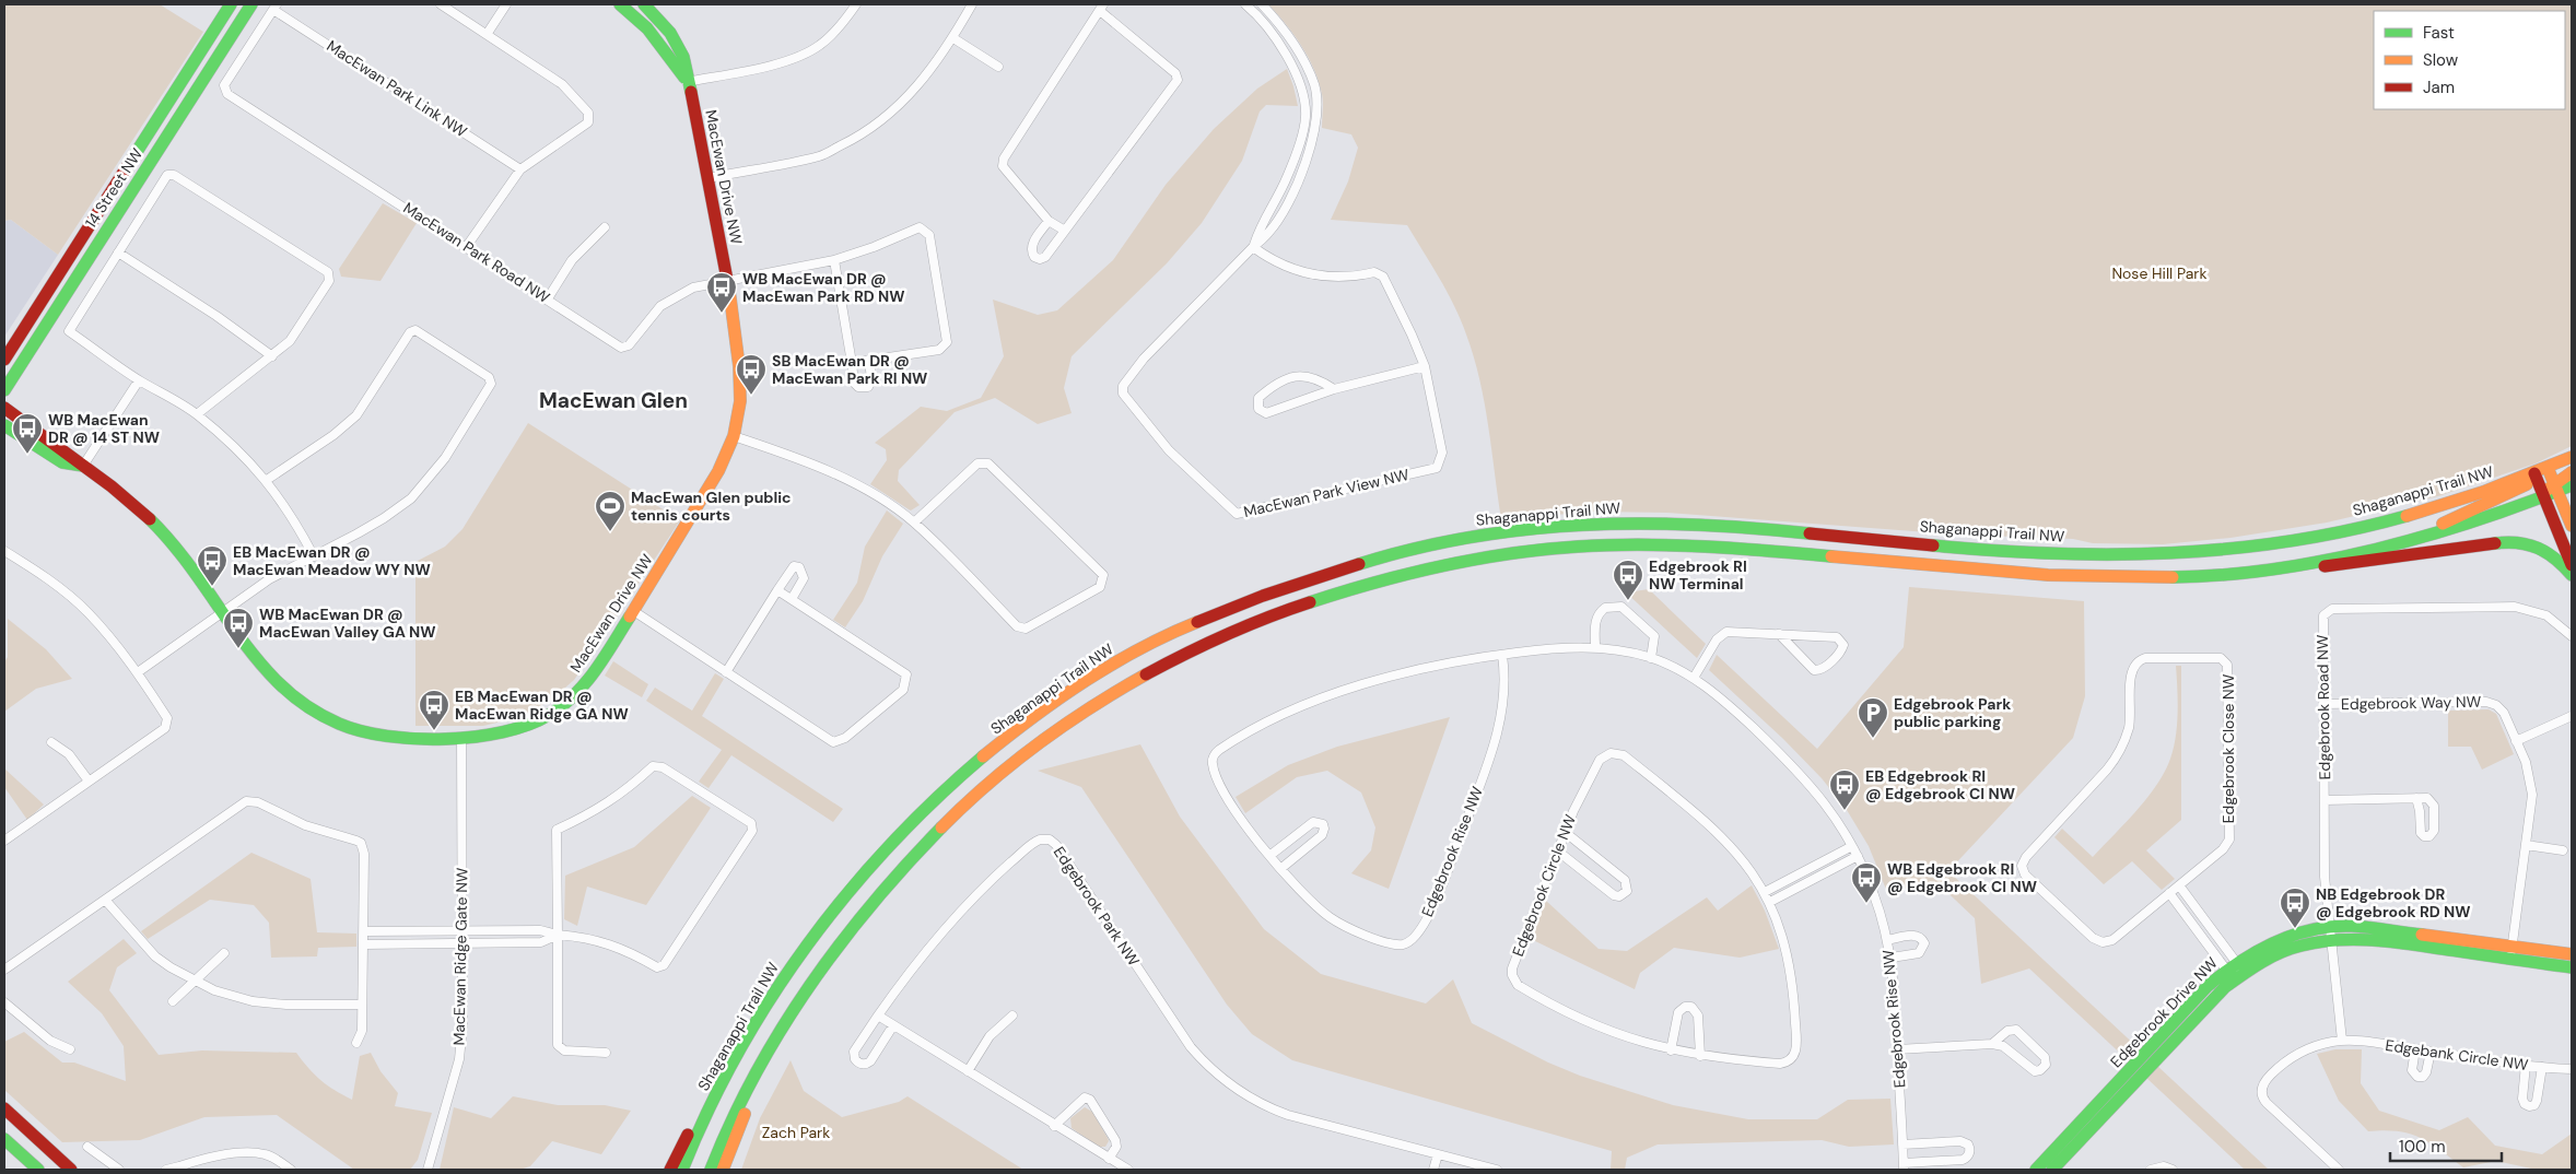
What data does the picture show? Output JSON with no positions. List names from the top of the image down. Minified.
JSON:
{"streets":{"main road":["MacEwan Drive NW","14 Street NW","Shaganappi Trail NW","Edgebrook Drive NW"],"street":["MacEwan Park Link NW","MacEwan Park Road NW","MacEwan Park View NW","Edgebrook Way NW","Edgebrook Road NW","Edgebrook Close NW","Edgebrook Rise NW","Edgebrook Circle NW","Edgebrook Park NW","MacEwan Ridge Gate NW","Edgebank Circle NW"]},"crossings":[["MacEwan Park Link NW","MacEwan Park Road NW"],["MacEwan Drive NW","MacEwan Park Road NW"],["MacEwan Drive NW","MacEwan Ridge Gate NW"],["Edgebrook Way NW","Edgebrook Road NW"],["Edgebrook Way NW","Edgebrook Drive NW"],["Edgebrook Road NW","Edgebrook Drive NW"]],"districts":["MacEwan Glen"],"parks":["Nose Hill Park","Zach Park"],"places":{"bus stop":["WB MacEwan DR @ MacEwan Park RD NW","SB MacEwan DR @ MacEwan Park RI NW","WB MacEwan DR @ 14 ST NW","EB MacEwan DR @ MacEwan Meadow WY NW","Edgebrook RI NW Terminal","WB MacEwan DR @ MacEwan Valley GA NW","EB MacEwan DR @ MacEwan Ridge GA NW","EB Edgebrook RI @ Edgebrook CI NW","WB Edgebrook RI @ Edgebrook CI NW","NB Edgebrook DR @ Edgebrook RD NW"],"sports":["MacEwan Glen public tennis courts"],"parking":["Edgebrook Park public parking"]},"legend":["Fast","Slow","Jam"],"scale_bar":"100 m"}
